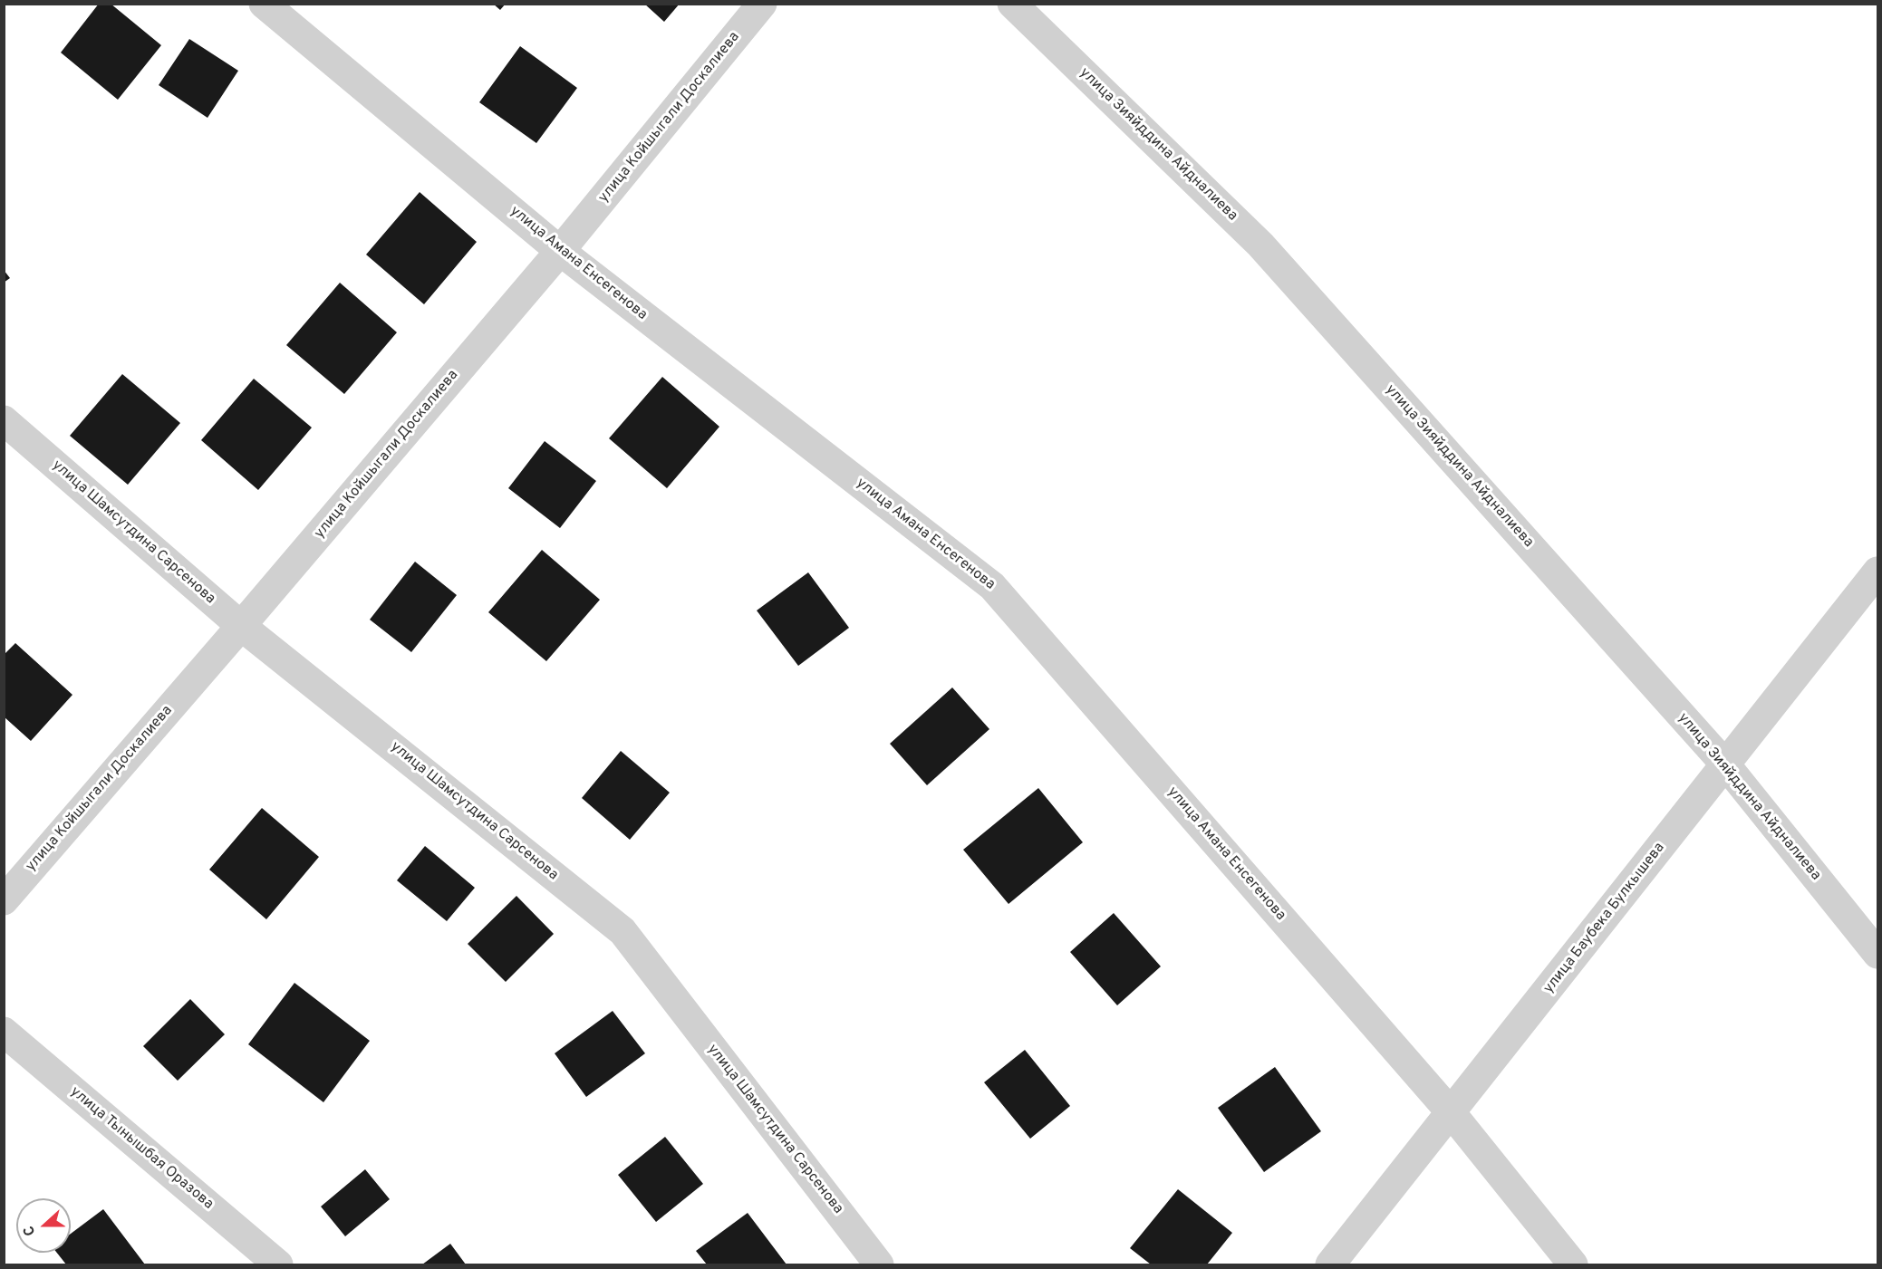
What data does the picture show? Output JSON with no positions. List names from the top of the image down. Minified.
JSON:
{"streets":{"street":["улица Койшыгали Доскалиева","улица Зияйддина Айдналиева","улица Амана Енсегенова","улица Шамсутдина Сарсенова","улица Баубека Булкышева","улица Тынышбая Оразова"]},"crossings":[["улица Койшыгали Доскалиева","улица Амана Енсегенова"],["улица Койшыгали Доскалиева","улица Шамсутдина Сарсенова"],["улица Зияйддина Айдналиева","улица Баубека Булкышева"],["улица Амана Енсегенова","улица Баубека Булкышева"]],"north":"left"}
